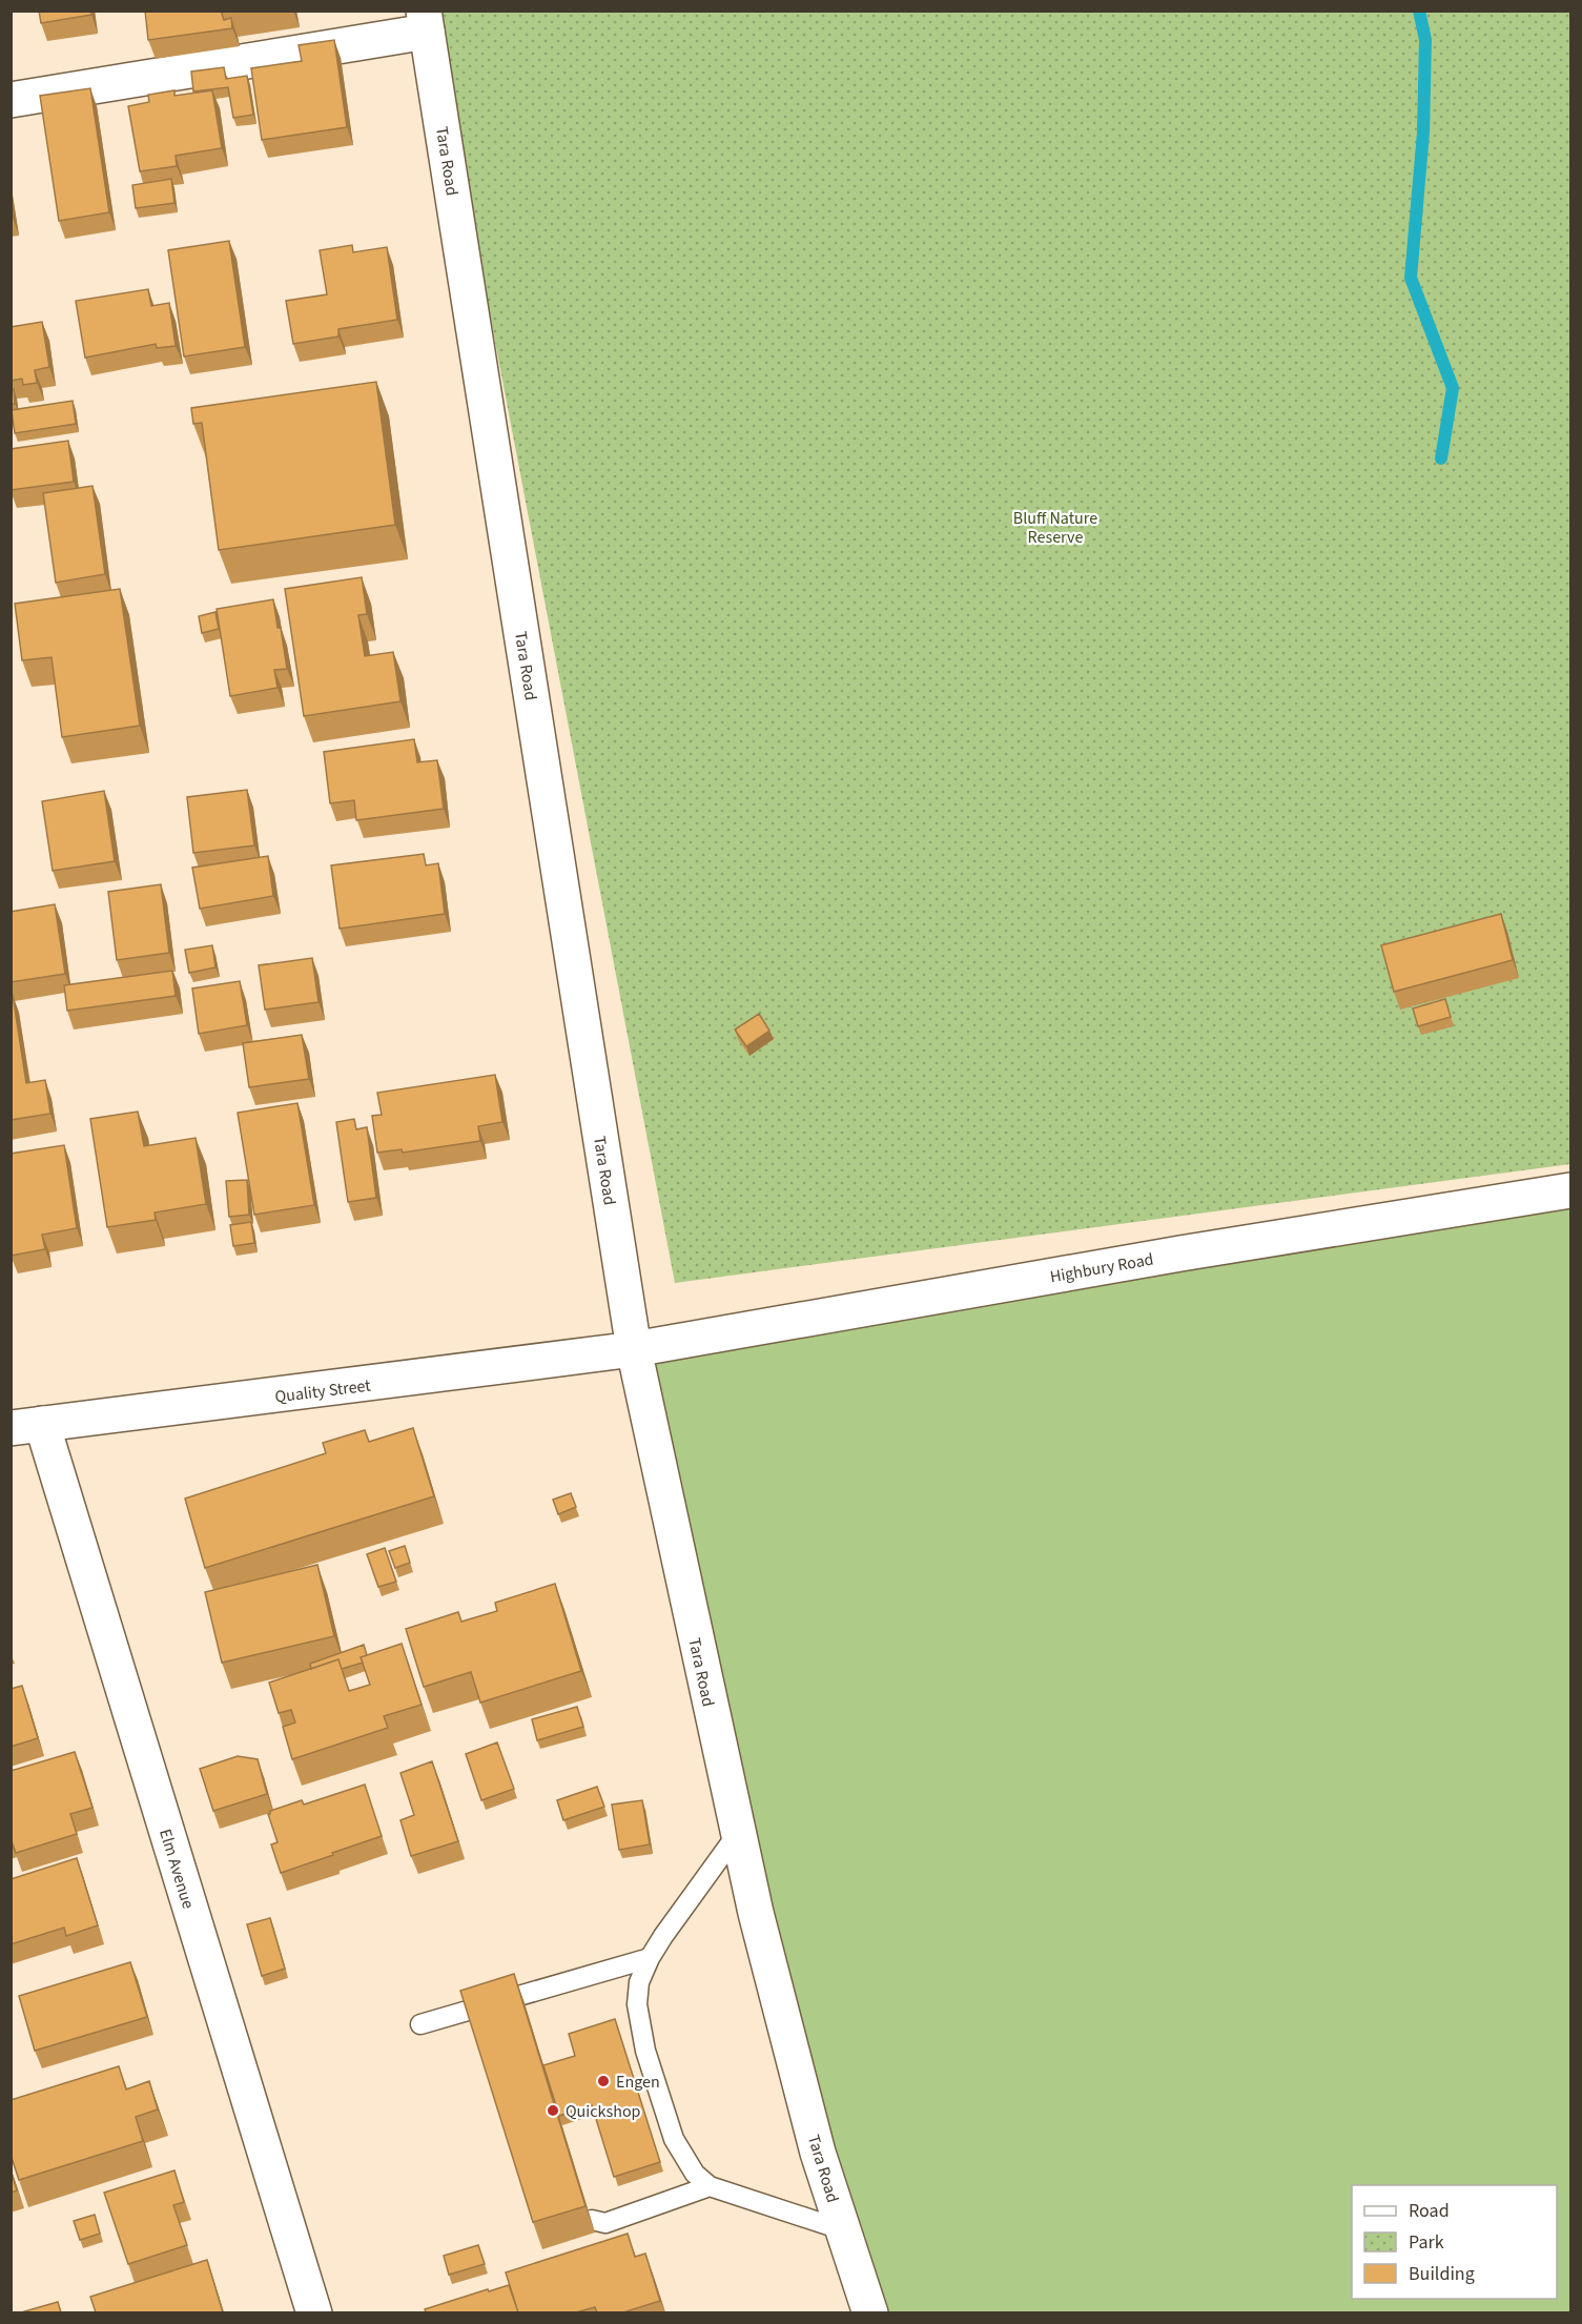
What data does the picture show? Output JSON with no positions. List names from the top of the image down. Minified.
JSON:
{"streets":{"street":["Tara Road","Highbury Road","Quality Street","Elm Avenue"]},"crossings":[["Tara Road","Highbury Road"],["Tara Road","Quality Street"],["Highbury Road","Quality Street"],["Quality Street","Elm Avenue"]],"parks":["Bluff Nature Reserve"],"places":["Engen","Quickshop"],"legend":["Road","Park","Building"]}
